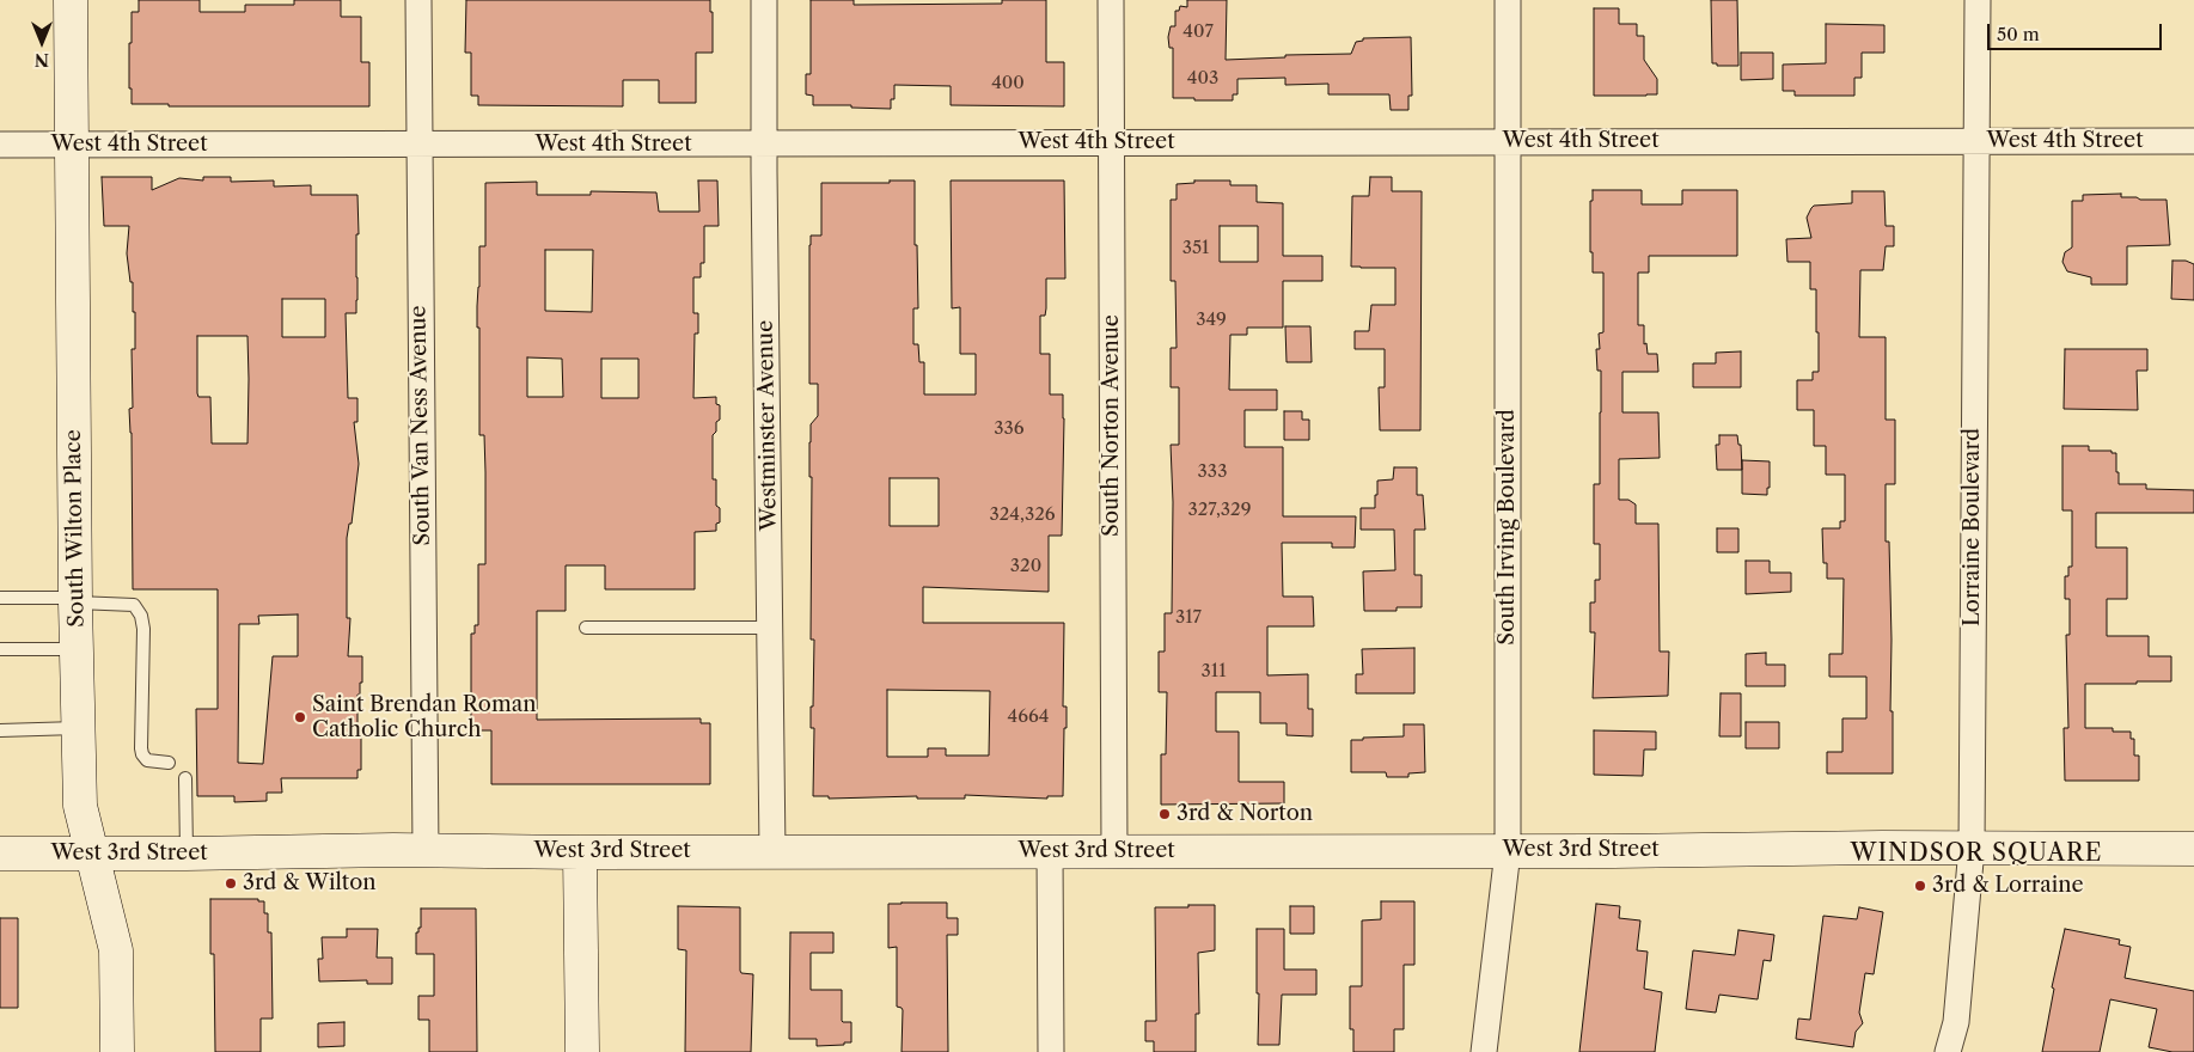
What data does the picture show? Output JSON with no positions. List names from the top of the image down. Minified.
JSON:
{"streets":{"main road":["South Wilton Place","West 3rd Street"],"street":["West 4th Street","South Van Ness Avenue","Westminster Avenue","South Norton Avenue","South Irving Boulevard","Lorraine Boulevard"]},"crossings":[["West 4th Street","South Van Ness Avenue"],["West 4th Street","Westminster Avenue"],["West 4th Street","South Norton Avenue"],["West 4th Street","South Irving Boulevard"],["West 4th Street","Lorraine Boulevard"],["West 4th Street","South Wilton Place"],["South Van Ness Avenue","West 3rd Street"],["Westminster Avenue","West 3rd Street"],["South Norton Avenue","West 3rd Street"],["South Irving Boulevard","West 3rd Street"],["Lorraine Boulevard","West 3rd Street"],["South Wilton Place","West 3rd Street"]],"districts":["WINDSOR SQUARE"],"places":["Saint Brendan Roman Catholic Church","3rd & Norton","3rd & Wilton","3rd & Lorraine"],"house_numbers":["407","403","400","351","349","336","333","327,329","324,326","320","317","311","4664"],"scale_bar":"50 m","north":"bottom"}
